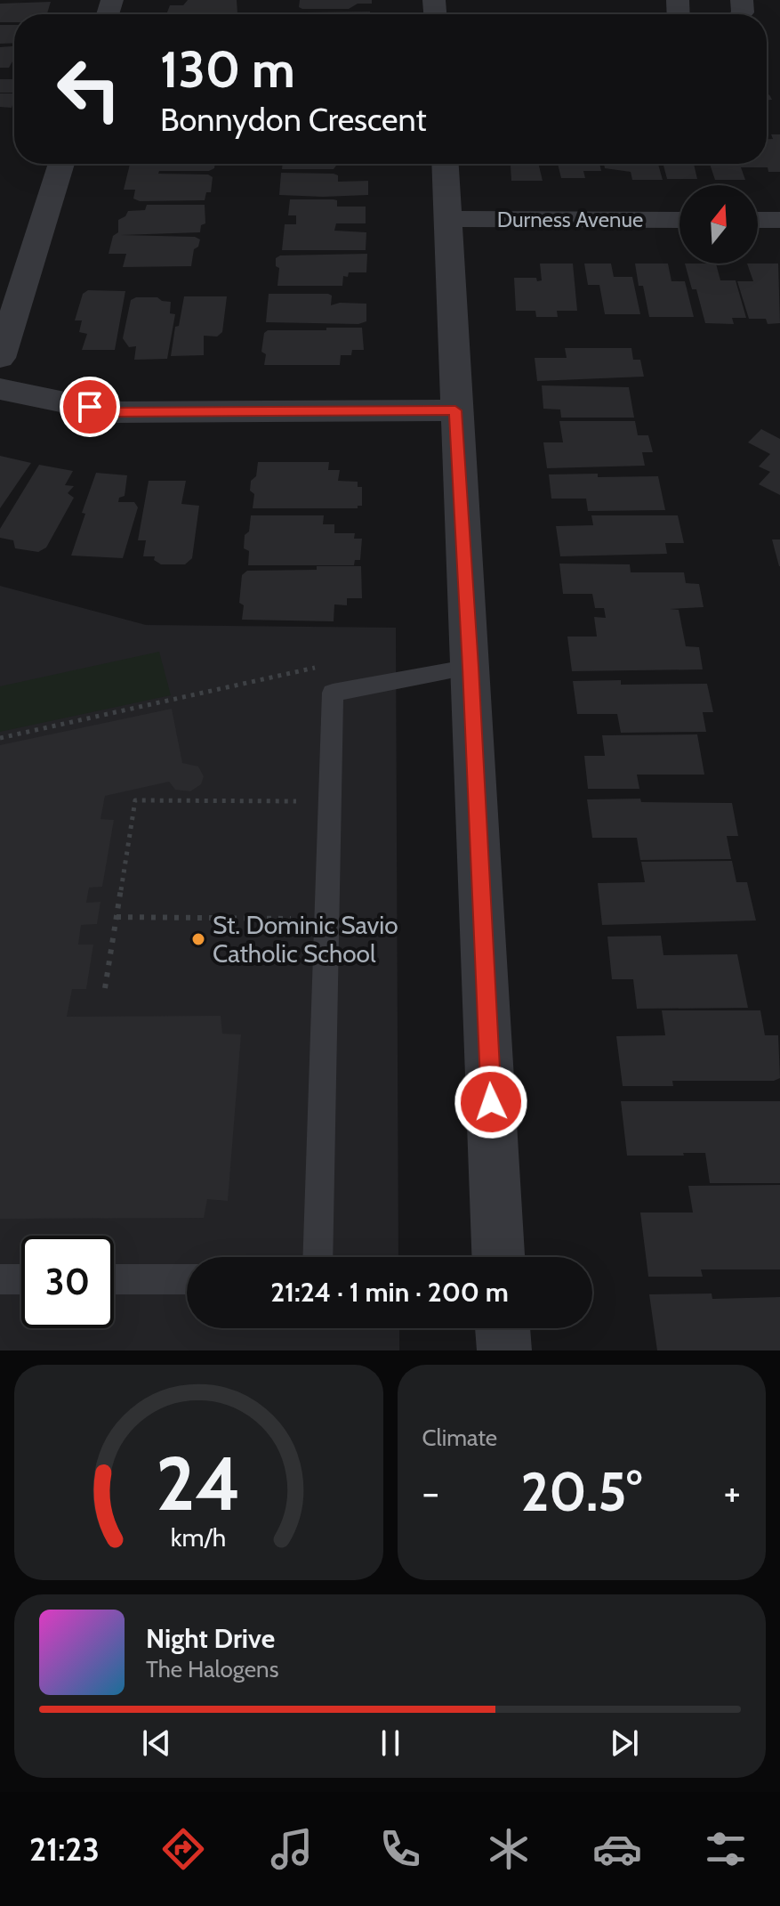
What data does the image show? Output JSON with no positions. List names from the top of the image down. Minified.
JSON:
{"streets":{"street":["Durness Avenue"]},"places":["St. Dominic Savio Catholic School"],"north":"top","page":{"turn":["130 m","Bonnydon Crescent"],"limit":"30","trip":"21:24 · 1 min · 200 m","tile":"Climate","heat":["−","20.5°","+"],"song":["Night Drive","The Halogens"],"tabs":"21:23","gauge":["24","km/h"]}}
